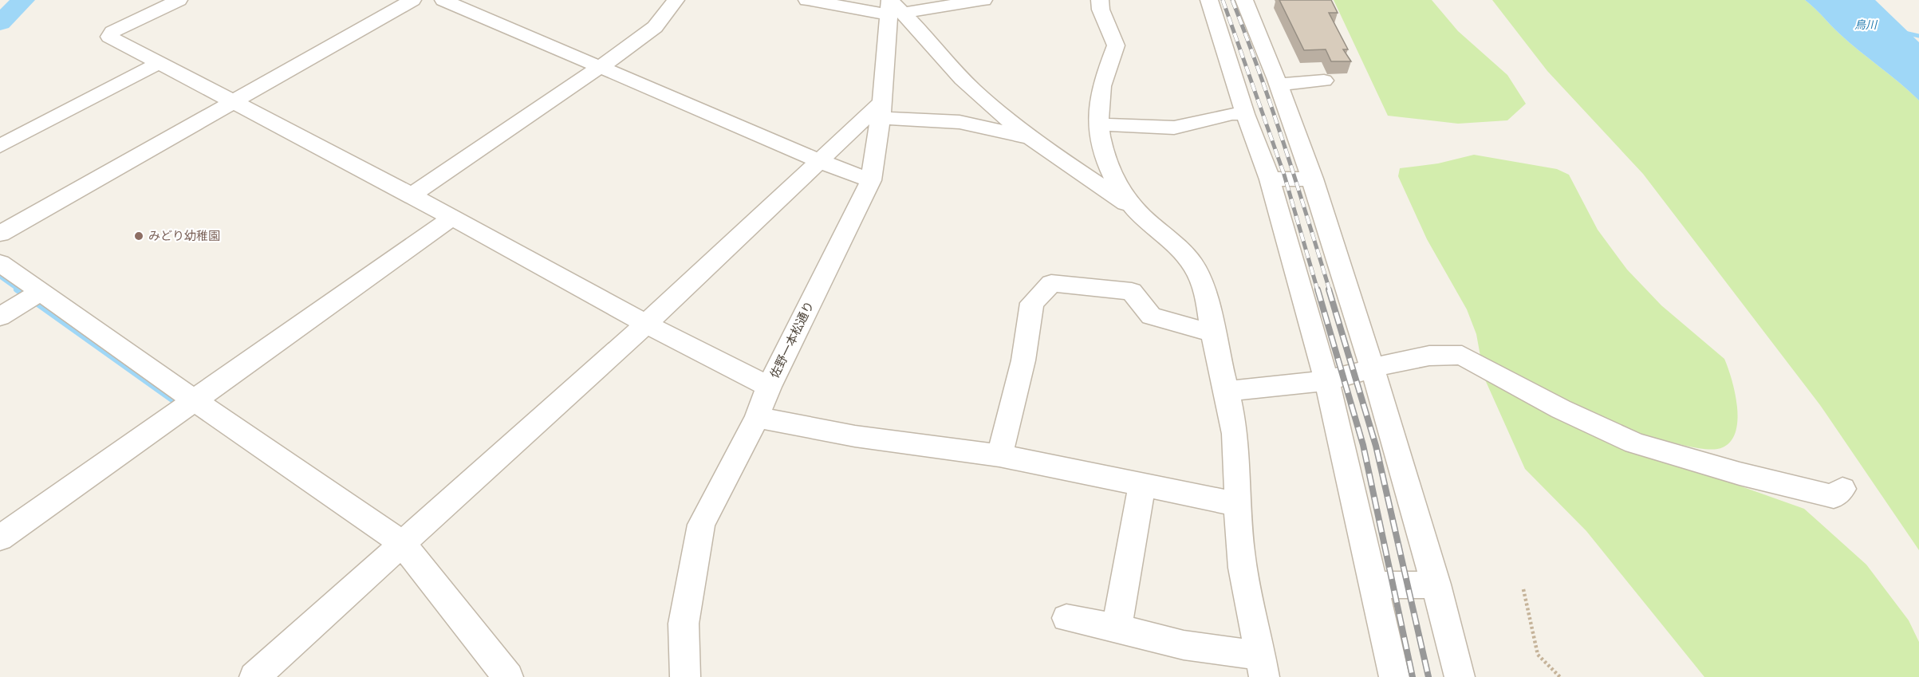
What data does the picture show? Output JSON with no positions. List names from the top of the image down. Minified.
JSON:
{"streets":{"street":["佐野一本松通り"]},"water":["烏川"],"places":["みどり幼稚園"]}
